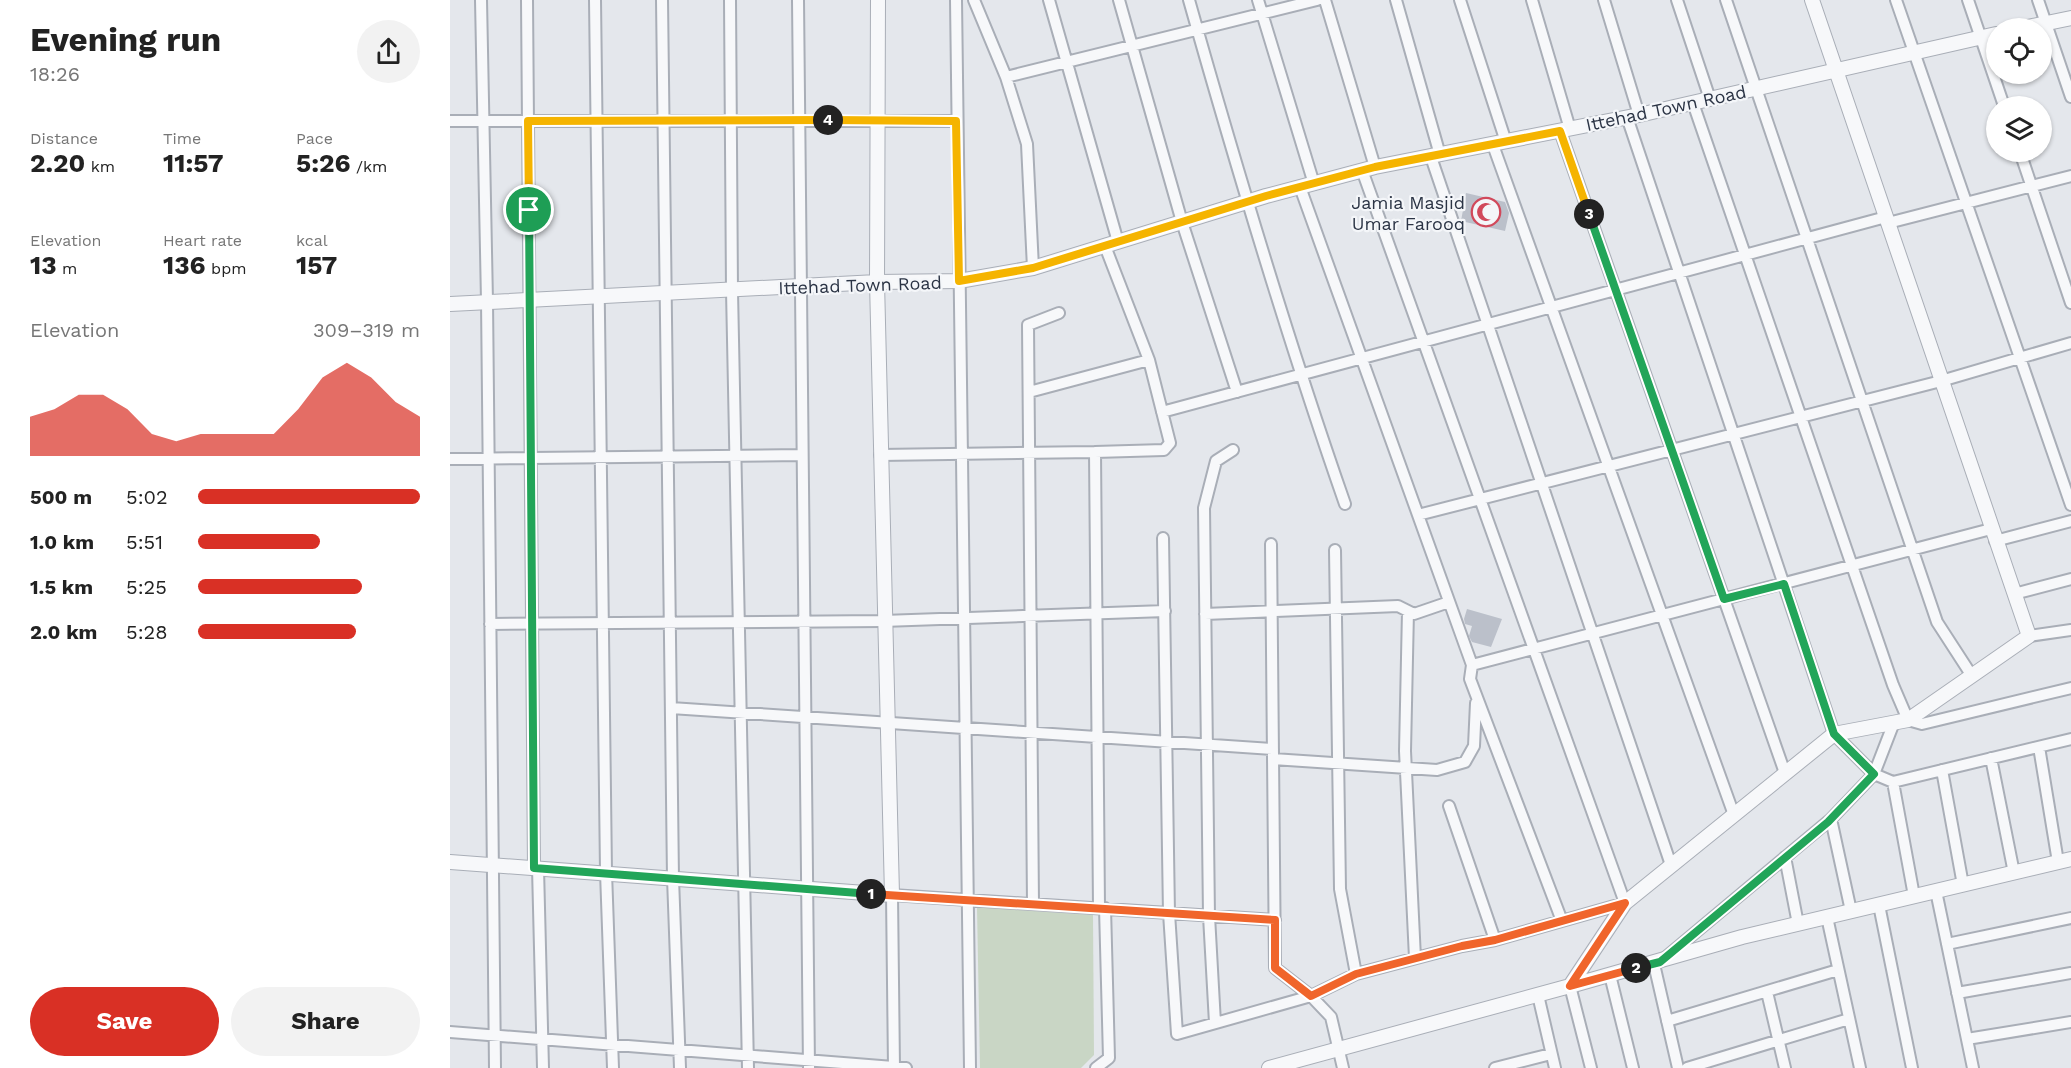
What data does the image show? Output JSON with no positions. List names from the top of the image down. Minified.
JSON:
{"streets":{"street":["Ittehad Town Road"]},"places":{"mosque":["Jamia Masjid Umar Farooq"]},"page":{"heading":["Evening run","18:26"],"stats":[["Distance","2.20 km"],["Time","11:57"],["Pace","5:26 /km"],["Elevation","13 m"],["Heart rate","136 bpm"],["kcal","157"]],"pins":["4","3","1","2"],"chart":["Elevation","309–319 m"],"list":[{"name":"500 m","note":"5:02"},{"name":"1.0 km","note":"5:51"},{"name":"1.5 km","note":"5:25"},{"name":"2.0 km","note":"5:28"}],"buttons":["Save","Share"]}}
